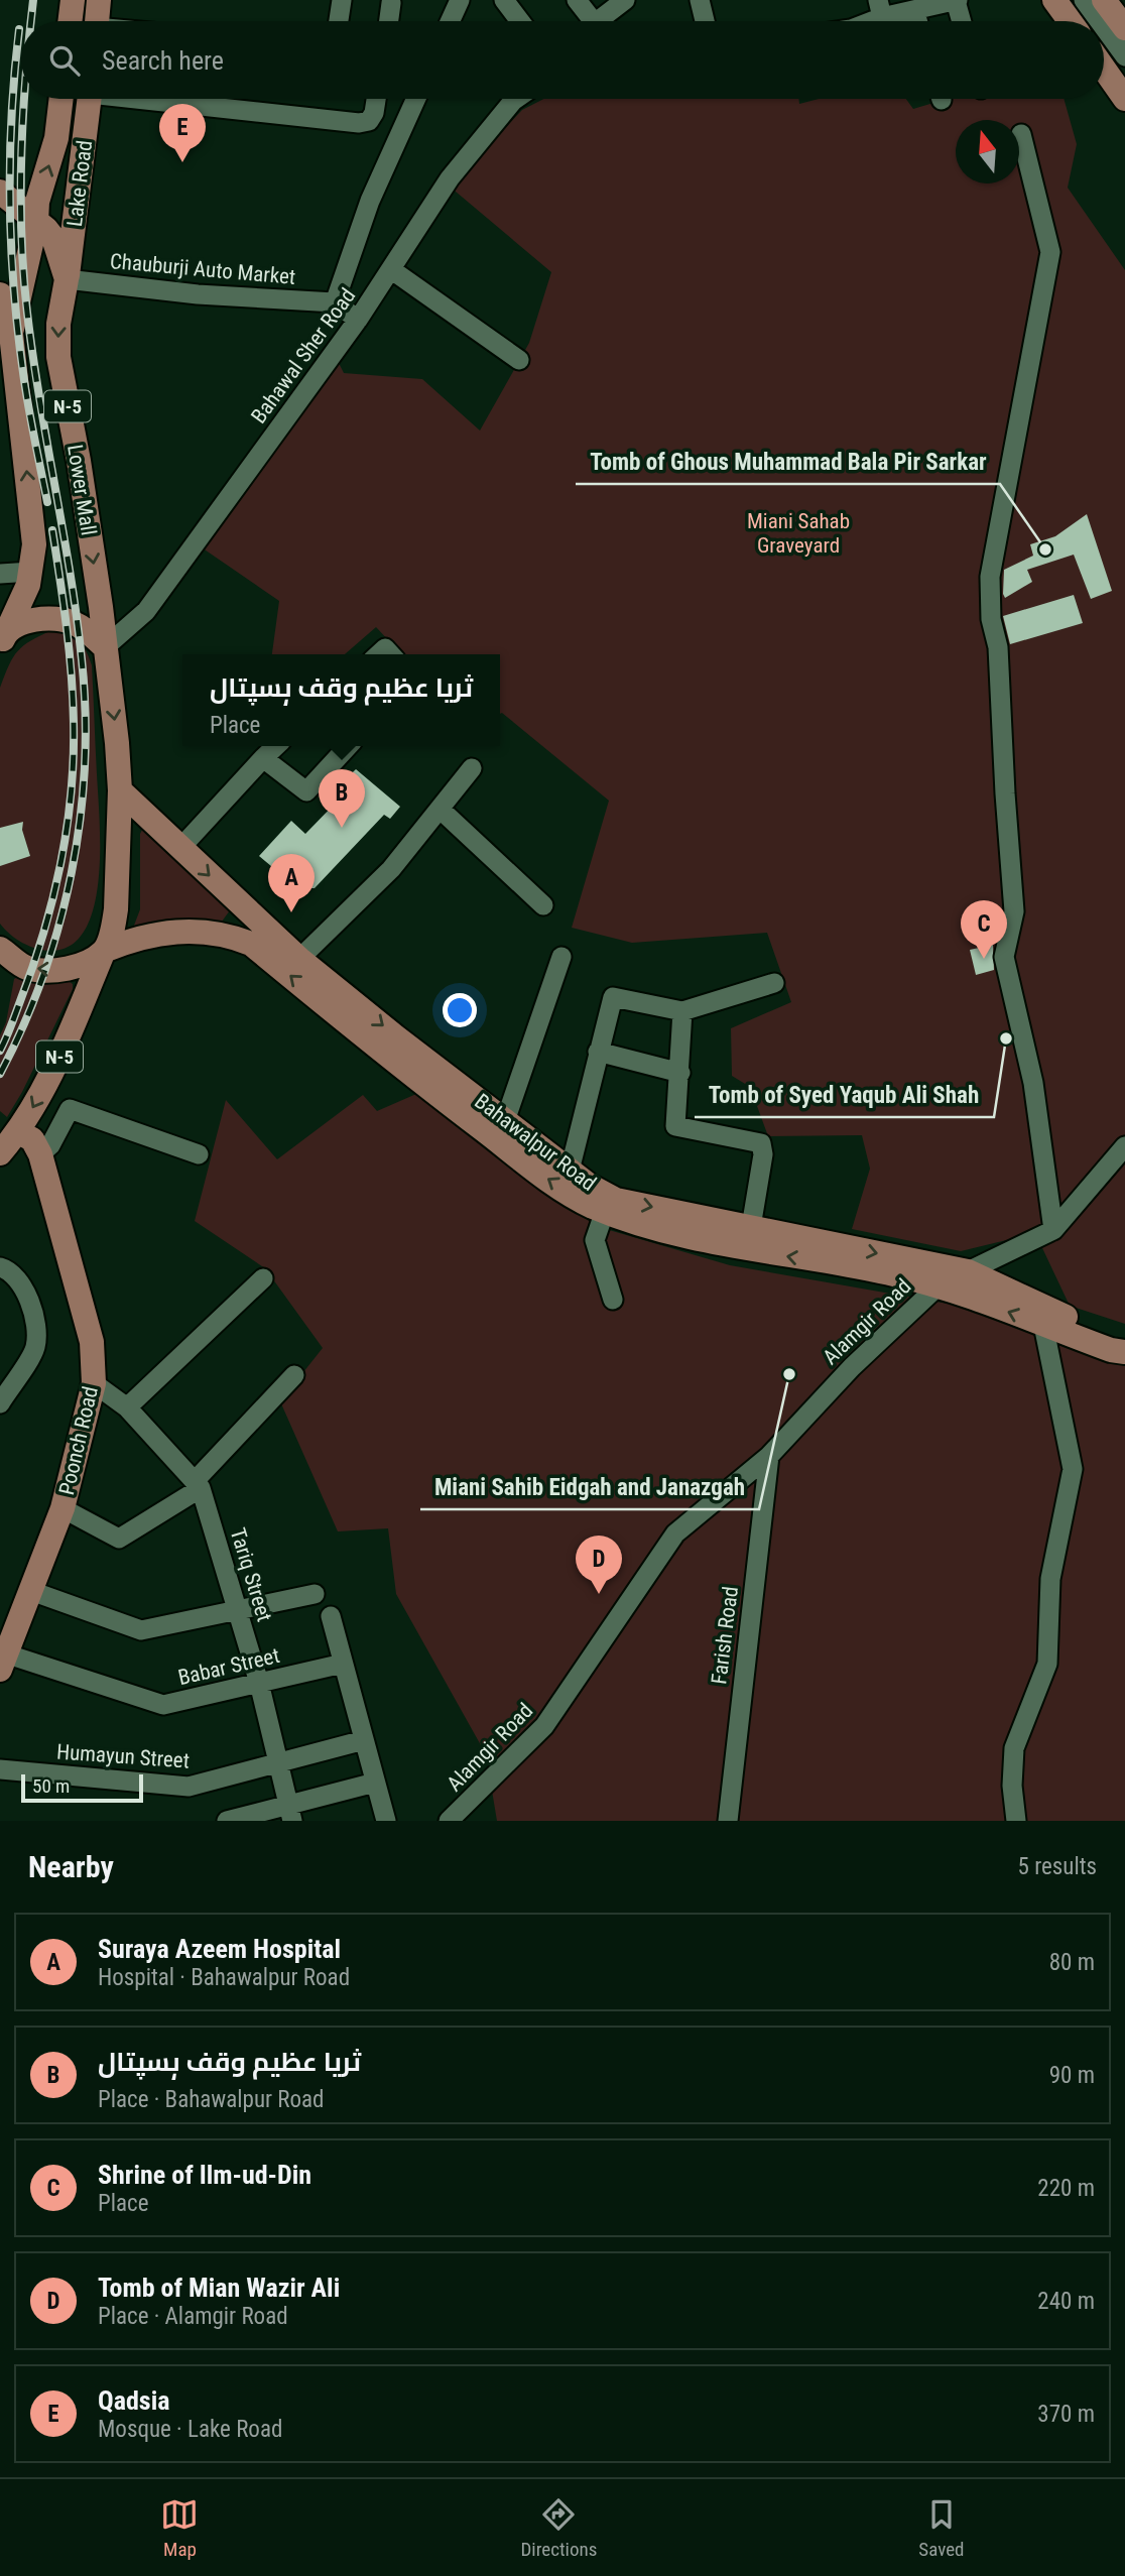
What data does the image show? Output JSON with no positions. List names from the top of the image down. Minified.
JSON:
{"streets":{"main road":["Lake Road","N-5","Lower Mall","Bahawalpur Road","Poonch Road"],"street":["Chauburji Auto Market","Bahawal Sher Road","Alamgir Road","Tariq Street","Farish Road","Babar Street","Humayun Street"]},"crossings":[["Lake Road","Chauburji Auto Market"],["Lake Road","Lower Mall"],["Chauburji Auto Market","Lower Mall"],["Bahawal Sher Road","N-5"],["Bahawal Sher Road","Lower Mall"],["N-5","Lower Mall"],["N-5","Bahawalpur Road"],["N-5","Poonch Road"],["Bahawalpur Road","Alamgir Road"],["Alamgir Road","Farish Road"],["Poonch Road","Tariq Street"],["Poonch Road","Babar Street"],["Tariq Street","Babar Street"],["Tariq Street","Humayun Street"]],"parks":["Miani Sahab Graveyard"],"places":["Tomb of Ghous Muhammad Bala Pir Sarkar","Tomb of Syed Yaqub Ali Shah","Miani Sahib Eidgah and Janazgah"],"scale_bar":"50 m","north":"top","page":{"search":"Search here","pins":["E","B","A","C","D"],"popup":["ثریا عظیم وقف ہسپتال","Place"],"scale":"50 m","heading":["Nearby","5 results"],"list":[{"mark":"A","name":"Suraya Azeem Hospital","note":"Hospital · Bahawalpur Road","value":"80 m"},{"mark":"B","name":"ثریا عظیم وقف ہسپتال","note":"Place · Bahawalpur Road","value":"90 m"},{"mark":"C","name":"Shrine of Ilm-ud-Din","note":"Place","value":"220 m"},{"mark":"D","name":"Tomb of Mian Wazir Ali","note":"Place · Alamgir Road","value":"240 m"},{"mark":"E","name":"Qadsia","note":"Mosque · Lake Road","value":"370 m"}],"nav":["Map","Directions","Saved"]}}
